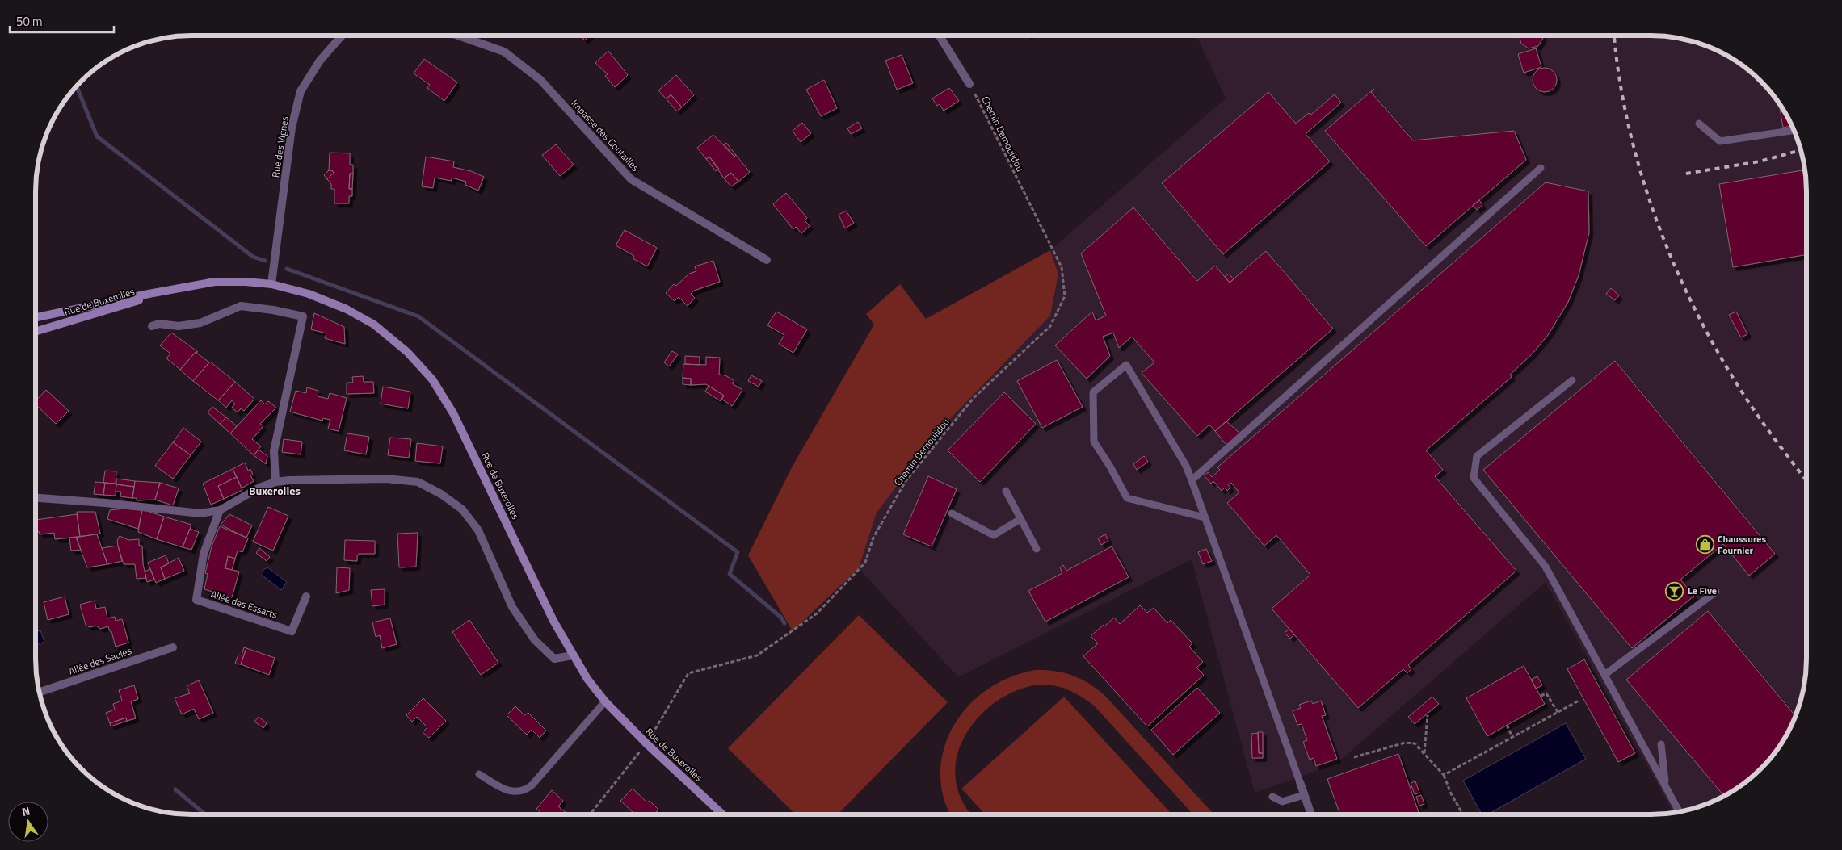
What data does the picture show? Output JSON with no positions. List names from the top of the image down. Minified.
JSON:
{"streets":{"street":["Impasse des Goutailles","Rue des Vignes","Rue de Buxerolles","Allée des Essarts","Allée des Saules"],"path":["Chemin Demoulidou"]},"crossings":[["Chemin Demoulidou","Rue de Buxerolles"],["Rue des Vignes","Rue de Buxerolles"]],"districts":["Buxerolles"],"places":{"shop":["Chaussures Fournier"],"bar":["Le Five"]},"scale_bar":"50 m","north":"top"}
